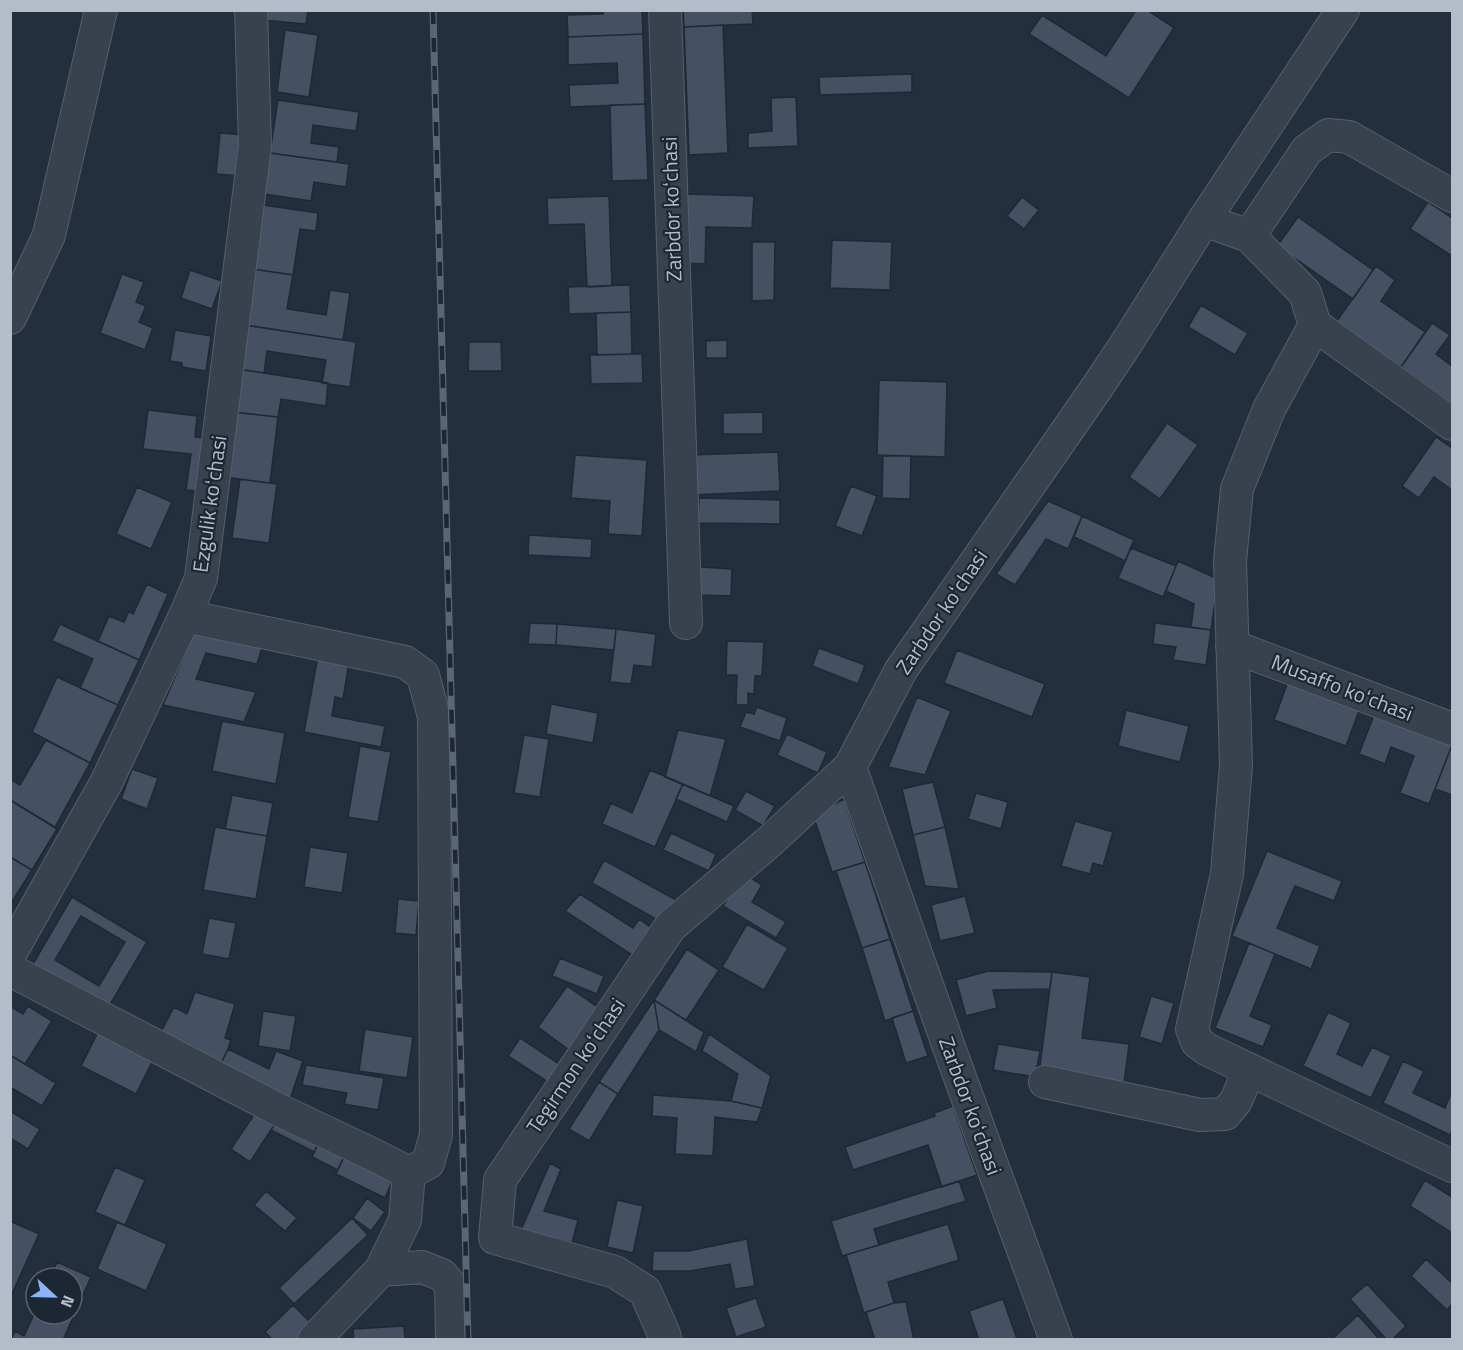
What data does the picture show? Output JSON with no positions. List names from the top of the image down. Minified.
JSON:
{"streets":{"street":["Zarbdor koʻchasi","Ezgulik koʻchasi","Musaffo koʻchasi","Tegirmon koʻchasi"]},"crossings":[["Zarbdor koʻchasi","Tegirmon koʻchasi"]],"north":"right"}
